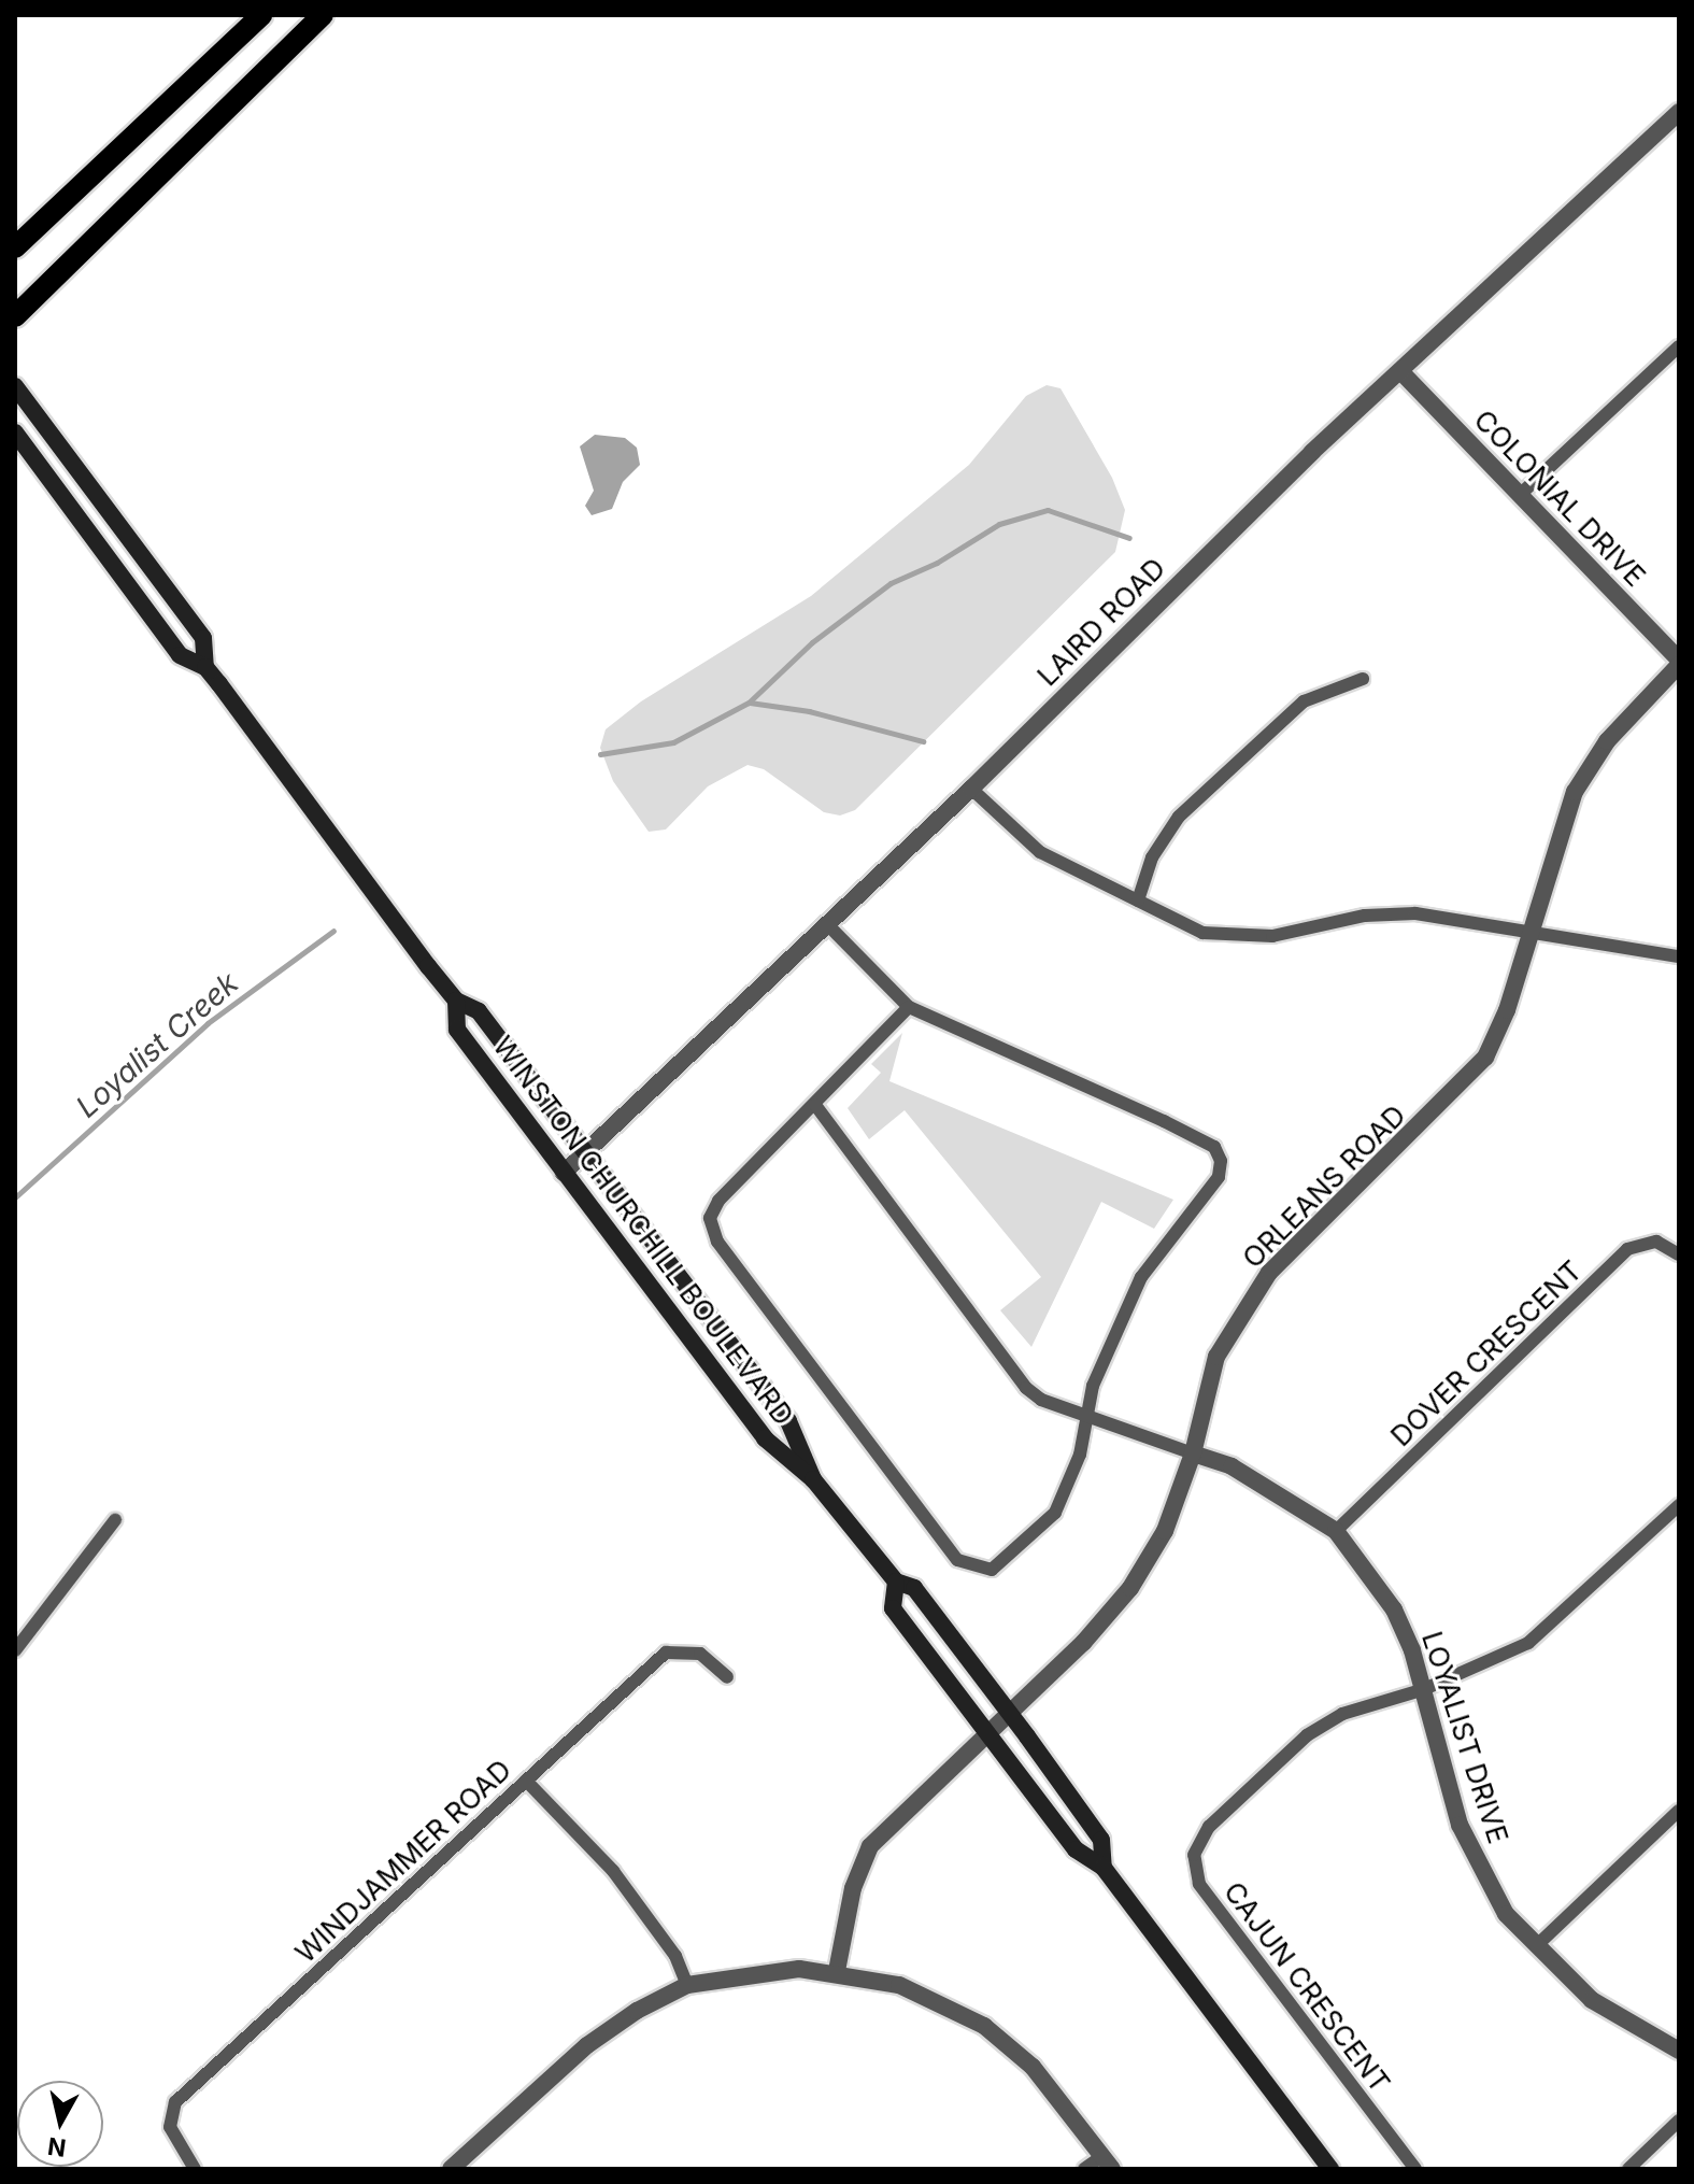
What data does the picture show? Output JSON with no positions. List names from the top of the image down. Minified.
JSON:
{"streets":{"main road":["WINSTON CHURCHILL BOULEVARD"],"street":["COLONIAL DRIVE","LAIRD ROAD","ORLEANS ROAD","DOVER CRESCENT","LOYALIST DRIVE","WINDJAMMER ROAD","CAJUN CRESCENT"]},"crossings":[["COLONIAL DRIVE","LAIRD ROAD"],["COLONIAL DRIVE","ORLEANS ROAD"],["LAIRD ROAD","WINSTON CHURCHILL BOULEVARD"],["ORLEANS ROAD","WINSTON CHURCHILL BOULEVARD"],["ORLEANS ROAD","LOYALIST DRIVE"],["DOVER CRESCENT","LOYALIST DRIVE"],["LOYALIST DRIVE","CAJUN CRESCENT"]],"water":["Loyalist Creek"],"north":"bottom"}
